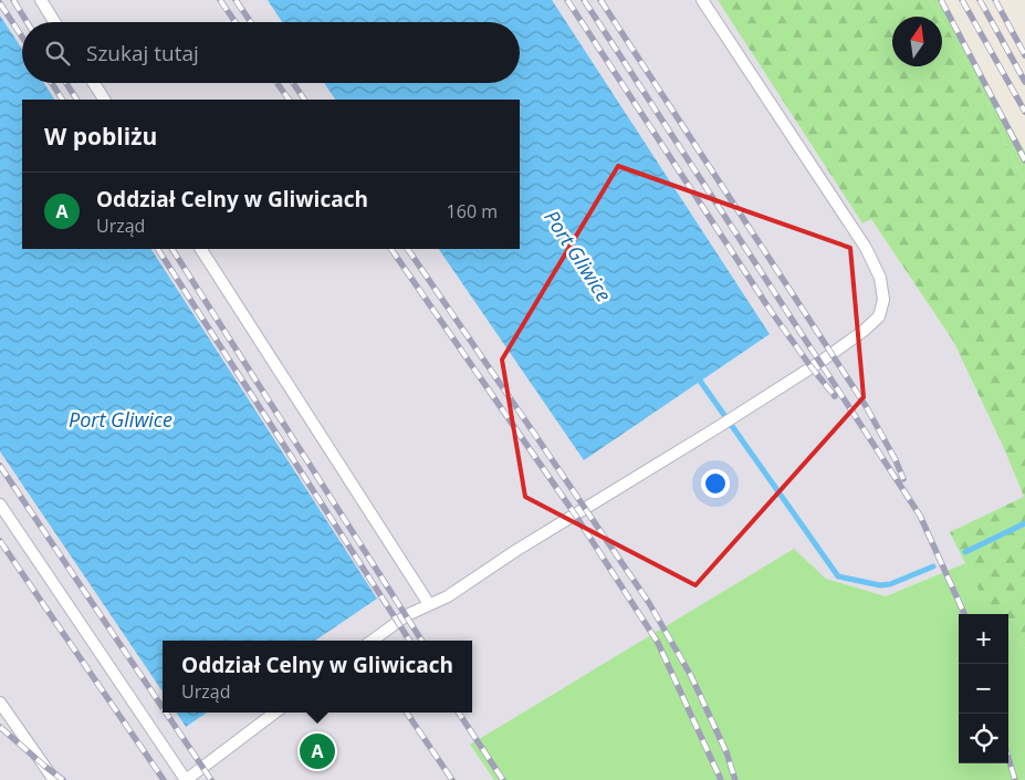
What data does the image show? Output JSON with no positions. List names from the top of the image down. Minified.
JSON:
{"water":["Port Gliwice"],"north":"top","page":{"search":"Szukaj tutaj","heading":"W pobliżu","list":[{"mark":"A","name":"Oddział Celny w Gliwicach","note":"Urząd","value":"160 m"}],"map_buttons":["+","−"],"popup":["Oddział Celny w Gliwicach","Urząd"],"pins":"A"}}
